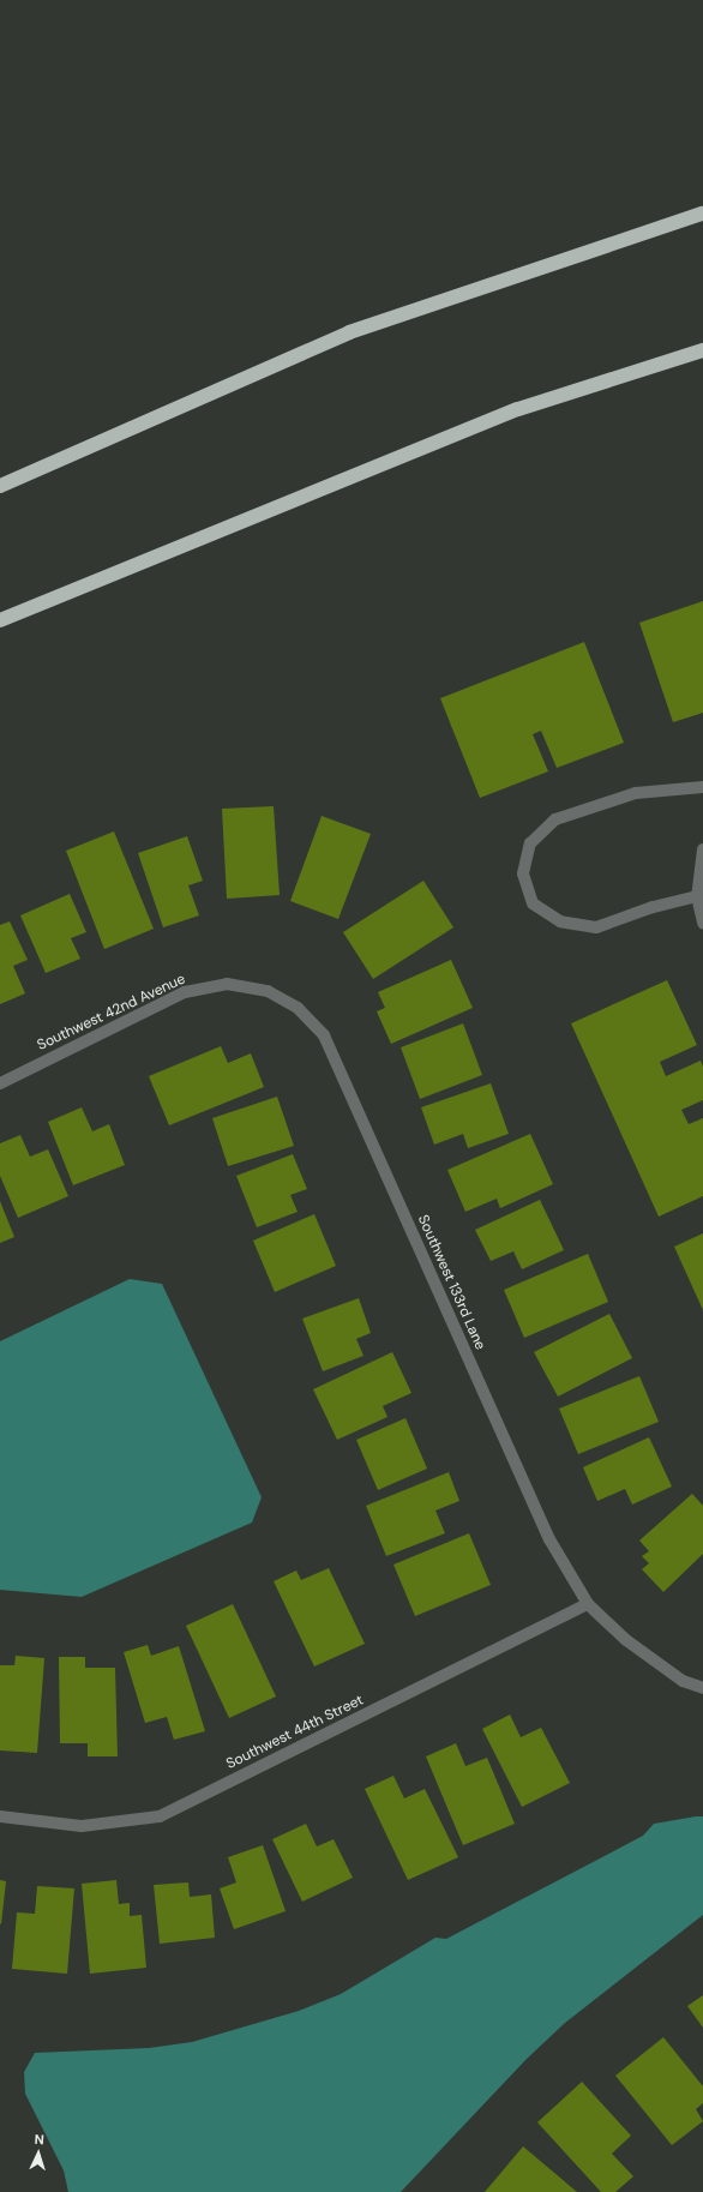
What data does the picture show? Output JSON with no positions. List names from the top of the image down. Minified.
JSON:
{"streets":{"street":["Southwest 42nd Avenue","Southwest 133rd Lane","Southwest 44th Street"]},"crossings":[["Southwest 42nd Avenue","Southwest 133rd Lane"],["Southwest 133rd Lane","Southwest 44th Street"]],"north":"top"}
